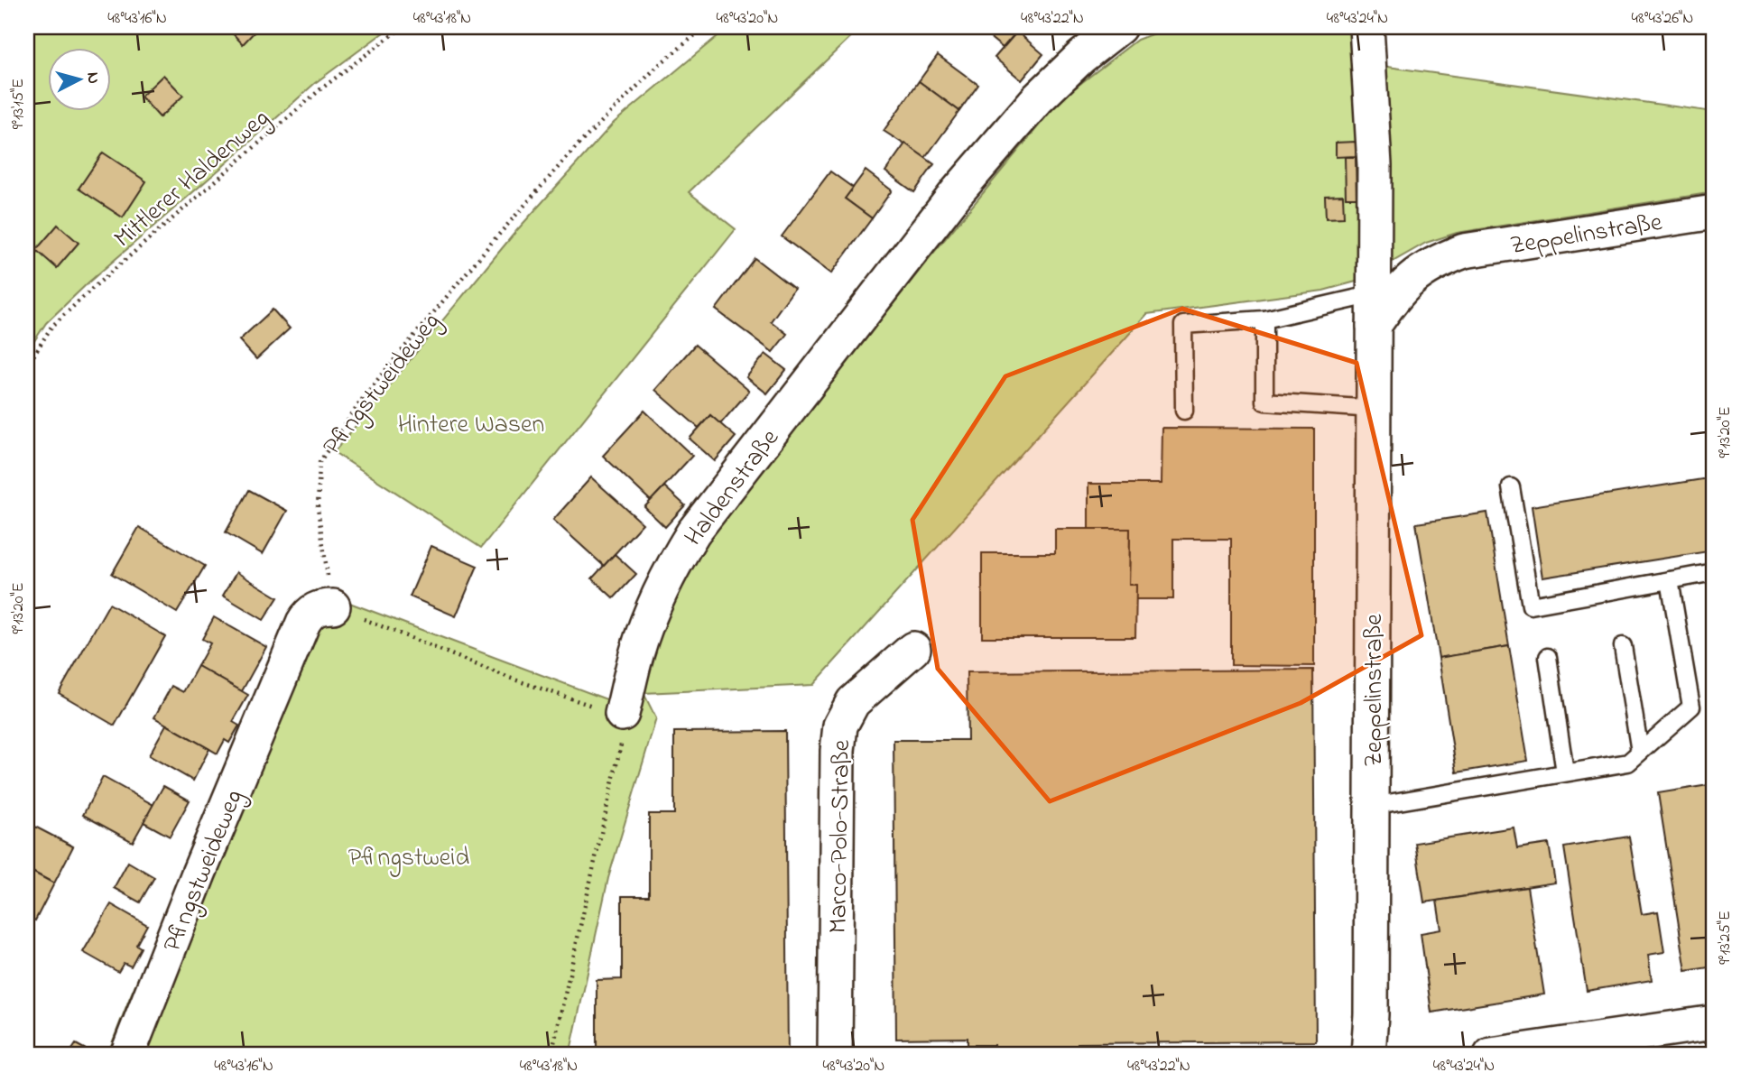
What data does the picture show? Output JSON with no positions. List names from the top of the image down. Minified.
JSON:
{"streets":{"street":["Zeppelinstraße","Pfingstweideweg","Haldenstraße","Marco-Polo-Straße"],"path":["Mittlerer Haldenweg"]},"parks":["Hintere Wasen","Pfingstweid"],"north":"right","coordinates":["48°43'16\"N","48°43'18\"N","48°43'20\"N","48°43'22\"N","48°43'24\"N","48°43'26\"N","9°13'15\"E","9°13'20\"E","9°13'25\"E"]}
